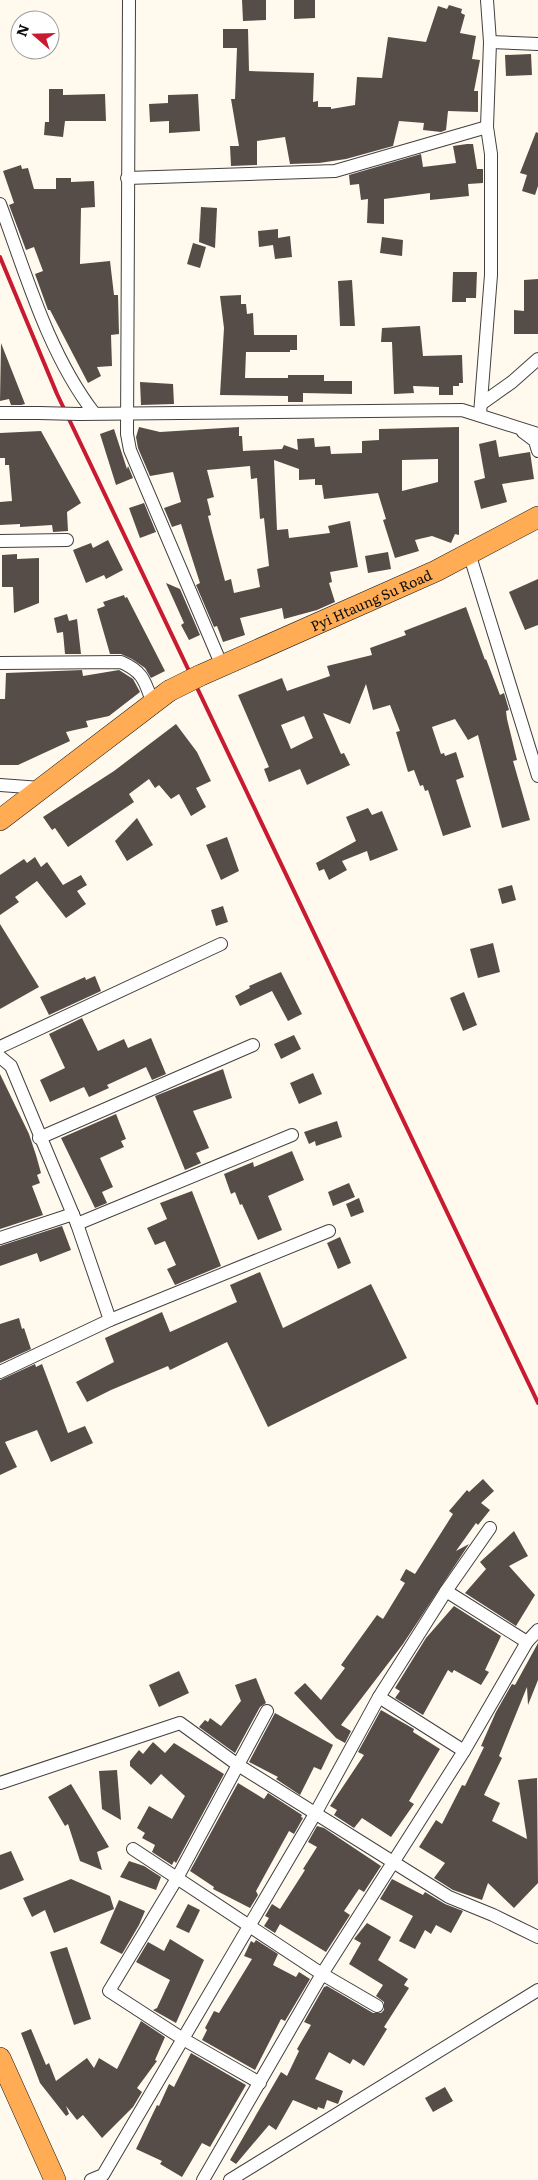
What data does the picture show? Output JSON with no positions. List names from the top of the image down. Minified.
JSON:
{"streets":{"highway":["Pyi Htaung Su Road"]},"north":"left"}
